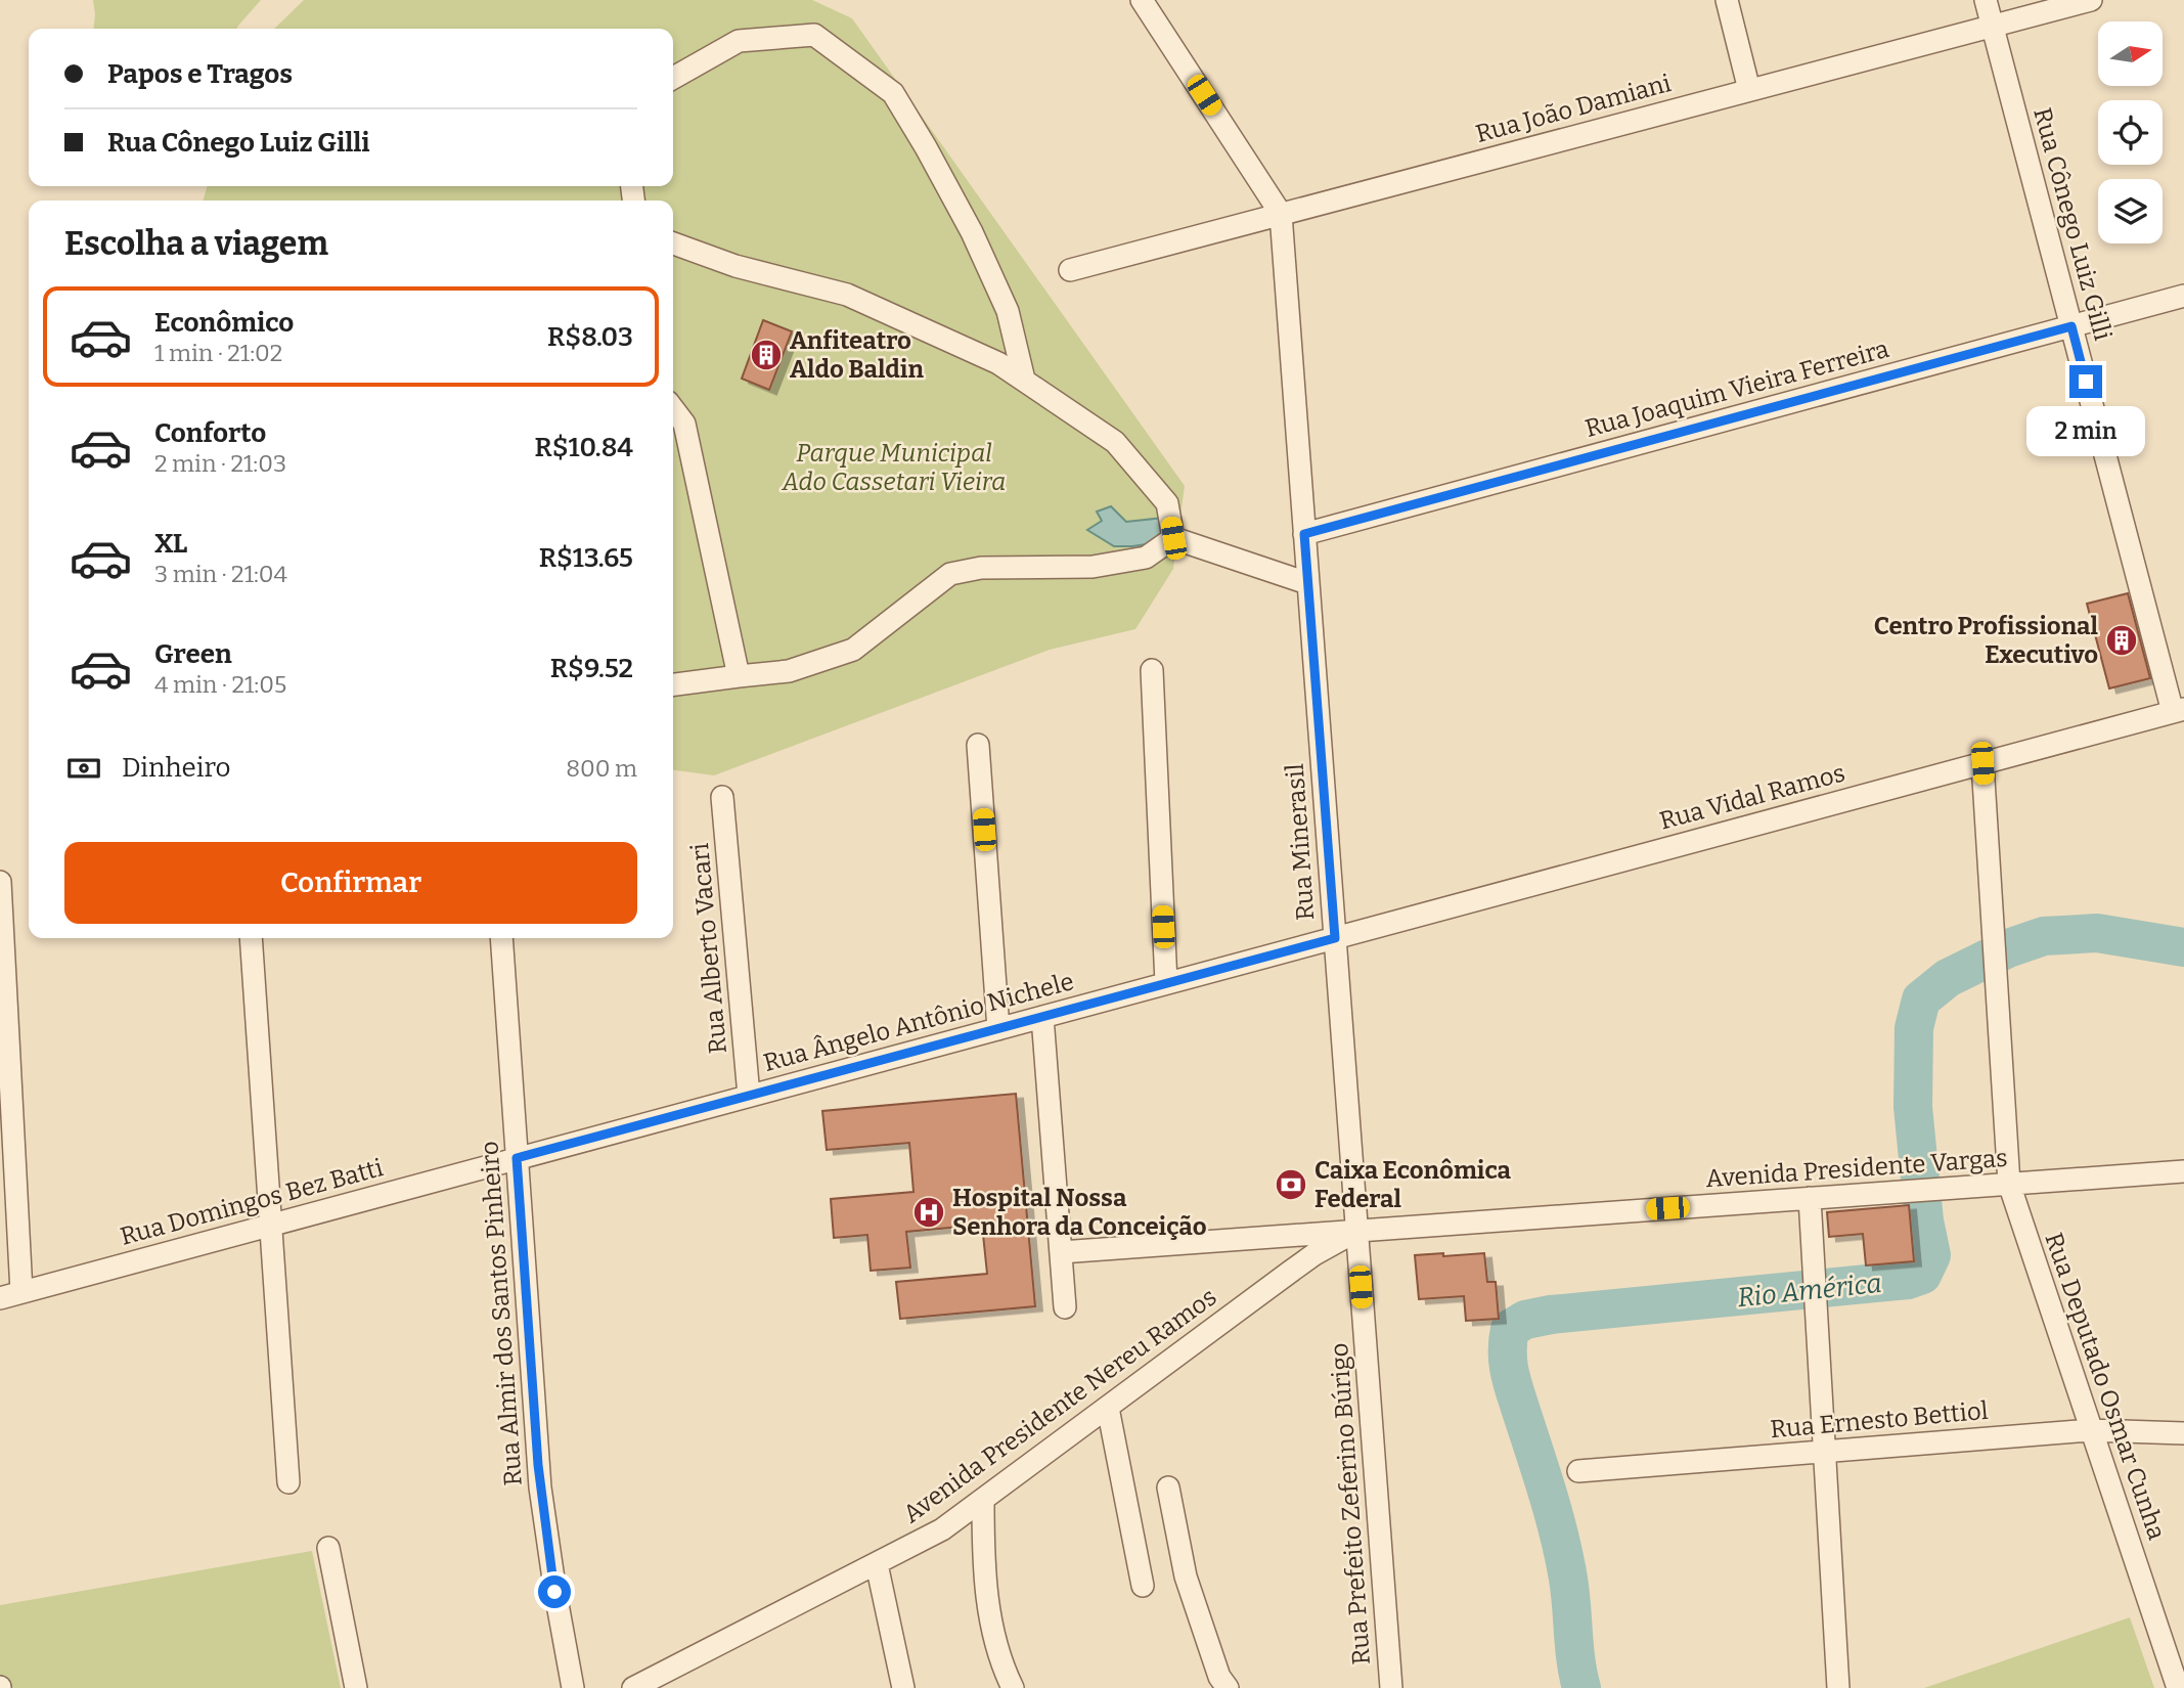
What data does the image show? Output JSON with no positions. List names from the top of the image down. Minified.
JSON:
{"streets":{"street":["Rua João Damiani","Rua Cônego Luiz Gilli","Rua Joaquim Vieira Ferreira","Rua Vidal Ramos","Rua Minerasil","Rua Alberto Vacari","Rua Ângelo Antônio Nichele","Avenida Presidente Vargas","Rua Domingos Bez Batti","Rua Almir dos Santos Pinheiro","Rua Deputado Osmar Cunha","Avenida Presidente Nereu Ramos","Rua Ernesto Bettiol","Rua Prefeito Zeferino Búrigo"]},"crossings":[["Rua João Damiani","Rua Cônego Luiz Gilli"],["Rua João Damiani","Rua Minerasil"],["Rua Cônego Luiz Gilli","Rua Joaquim Vieira Ferreira"],["Rua Cônego Luiz Gilli","Rua Vidal Ramos"],["Rua Joaquim Vieira Ferreira","Rua Minerasil"],["Rua Vidal Ramos","Rua Minerasil"],["Rua Vidal Ramos","Rua Ângelo Antônio Nichele"],["Rua Vidal Ramos","Rua Deputado Osmar Cunha"],["Rua Minerasil","Rua Ângelo Antônio Nichele"],["Rua Minerasil","Avenida Presidente Vargas"],["Rua Minerasil","Avenida Presidente Nereu Ramos"],["Rua Minerasil","Rua Prefeito Zeferino Búrigo"],["Rua Alberto Vacari","Rua Ângelo Antônio Nichele"],["Rua Ângelo Antônio Nichele","Rua Domingos Bez Batti"],["Rua Ângelo Antônio Nichele","Rua Almir dos Santos Pinheiro"],["Avenida Presidente Vargas","Rua Deputado Osmar Cunha"],["Avenida Presidente Vargas","Avenida Presidente Nereu Ramos"],["Avenida Presidente Vargas","Rua Prefeito Zeferino Búrigo"],["Rua Domingos Bez Batti","Rua Almir dos Santos Pinheiro"],["Rua Deputado Osmar Cunha","Rua Ernesto Bettiol"],["Avenida Presidente Nereu Ramos","Rua Prefeito Zeferino Búrigo"]],"water":["Rio América"],"parks":["Parque Municipal Ado Cassetari Vieira"],"places":{"building":["Anfiteatro Aldo Baldin","Centro Profissional Executivo"],"bank":["Caixa Econômica Federal"],"hospital":["Hospital Nossa Senhora da Conceição"]},"north":"right","page":{"banner":["Papos e Tragos","Rua Cônego Luiz Gilli"],"heading":"Escolha a viagem","list":[{"name":"Econômico","note":"1 min · 21:02","value":"R$8.03"},{"name":"Conforto","note":"2 min · 21:03","value":"R$10.84"},{"name":"XL","note":"3 min · 21:04","value":"R$13.65"},{"name":"Green","note":"4 min · 21:05","value":"R$9.52"}],"bubble":"2 min","pay":["Dinheiro","800 m"],"buttons":"Confirmar"}}
